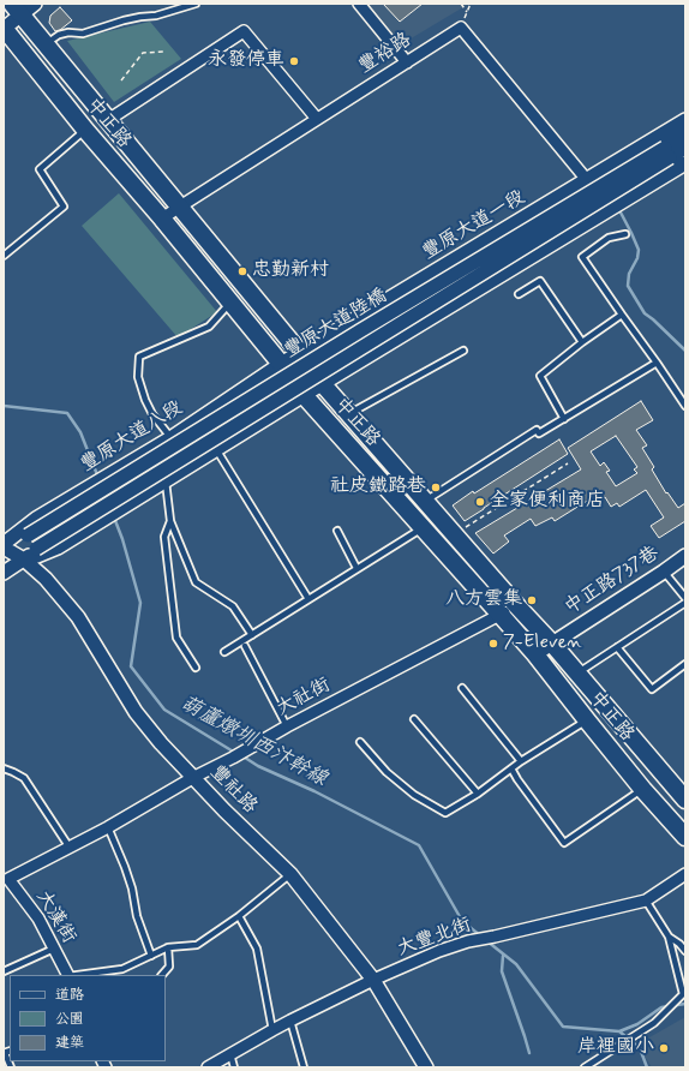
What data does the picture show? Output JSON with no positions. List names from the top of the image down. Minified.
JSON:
{"streets":{"main road":["中正路"],"street":["豐裕路","豐原大道一段","豐原大道陸橋","豐原大道八段","中正路737巷","大社街","豐社路","大漢街","大豐北街"]},"crossings":[["豐裕路","中正路"],["中正路","豐原大道一段"],["中正路","豐原大道八段"],["中正路","中正路737巷"],["中正路","大社街"],["豐原大道一段","豐原大道八段"],["豐原大道陸橋","豐原大道八段"],["豐原大道陸橋","豐社路"],["豐原大道八段","豐社路"],["大社街","豐社路"],["大社街","大漢街"],["豐社路","大豐北街"]],"water":["葫蘆燉圳西汴幹線"],"places":["永發停車","忠勤新村","社皮鐵路巷","全家便利商店","八方雲集","7-Eleven","岸裡國小"],"legend":["道路","公園","建築"]}
